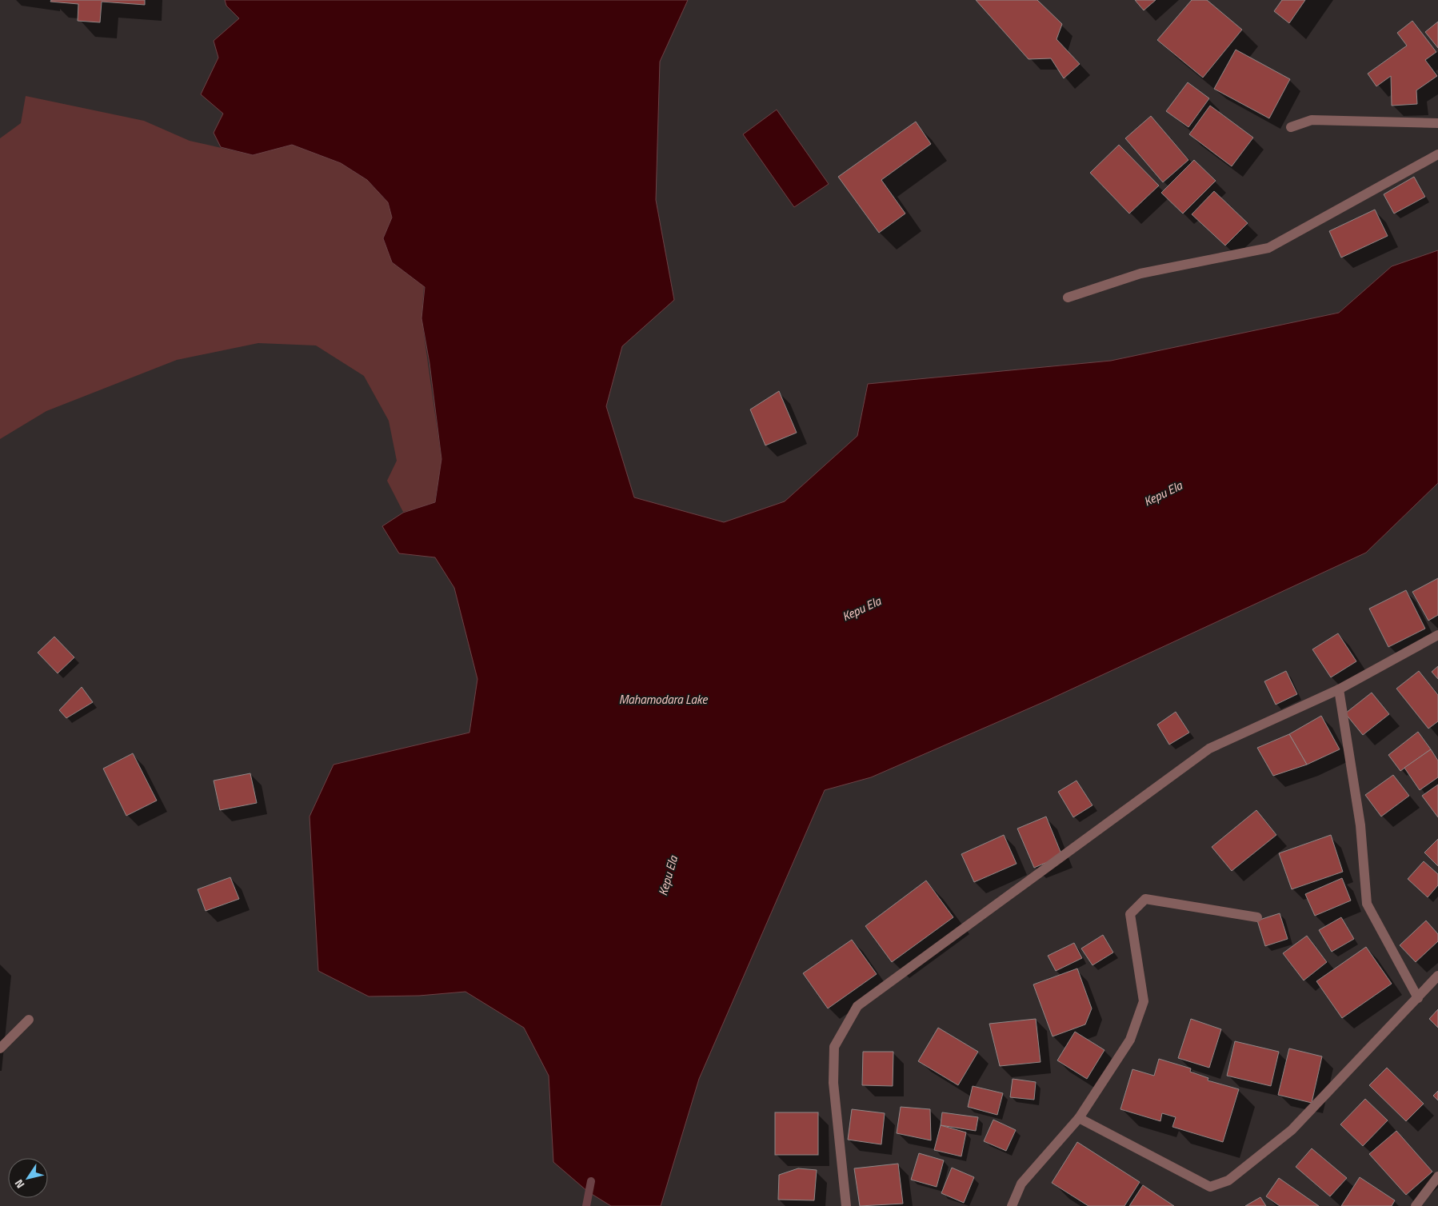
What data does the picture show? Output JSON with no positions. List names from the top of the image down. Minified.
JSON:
{"water":["Kepu Ela","Mahamodara Lake"],"north":"bottom left"}
